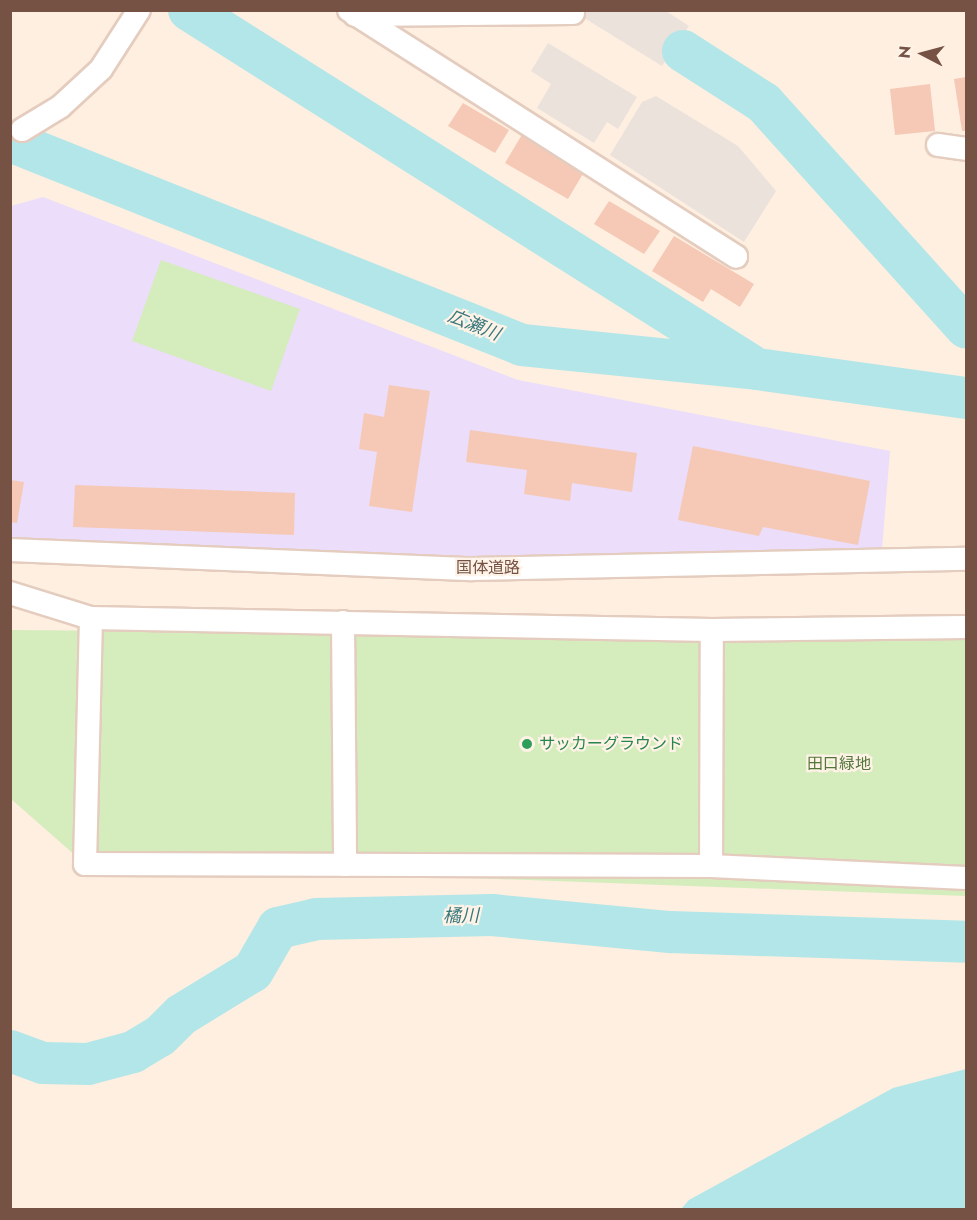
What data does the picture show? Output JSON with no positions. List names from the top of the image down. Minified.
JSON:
{"streets":{"street":["国体道路"]},"water":["広瀬川","橘川"],"parks":["田口緑地"],"places":["サッカーグラウンド"],"north":"left"}
